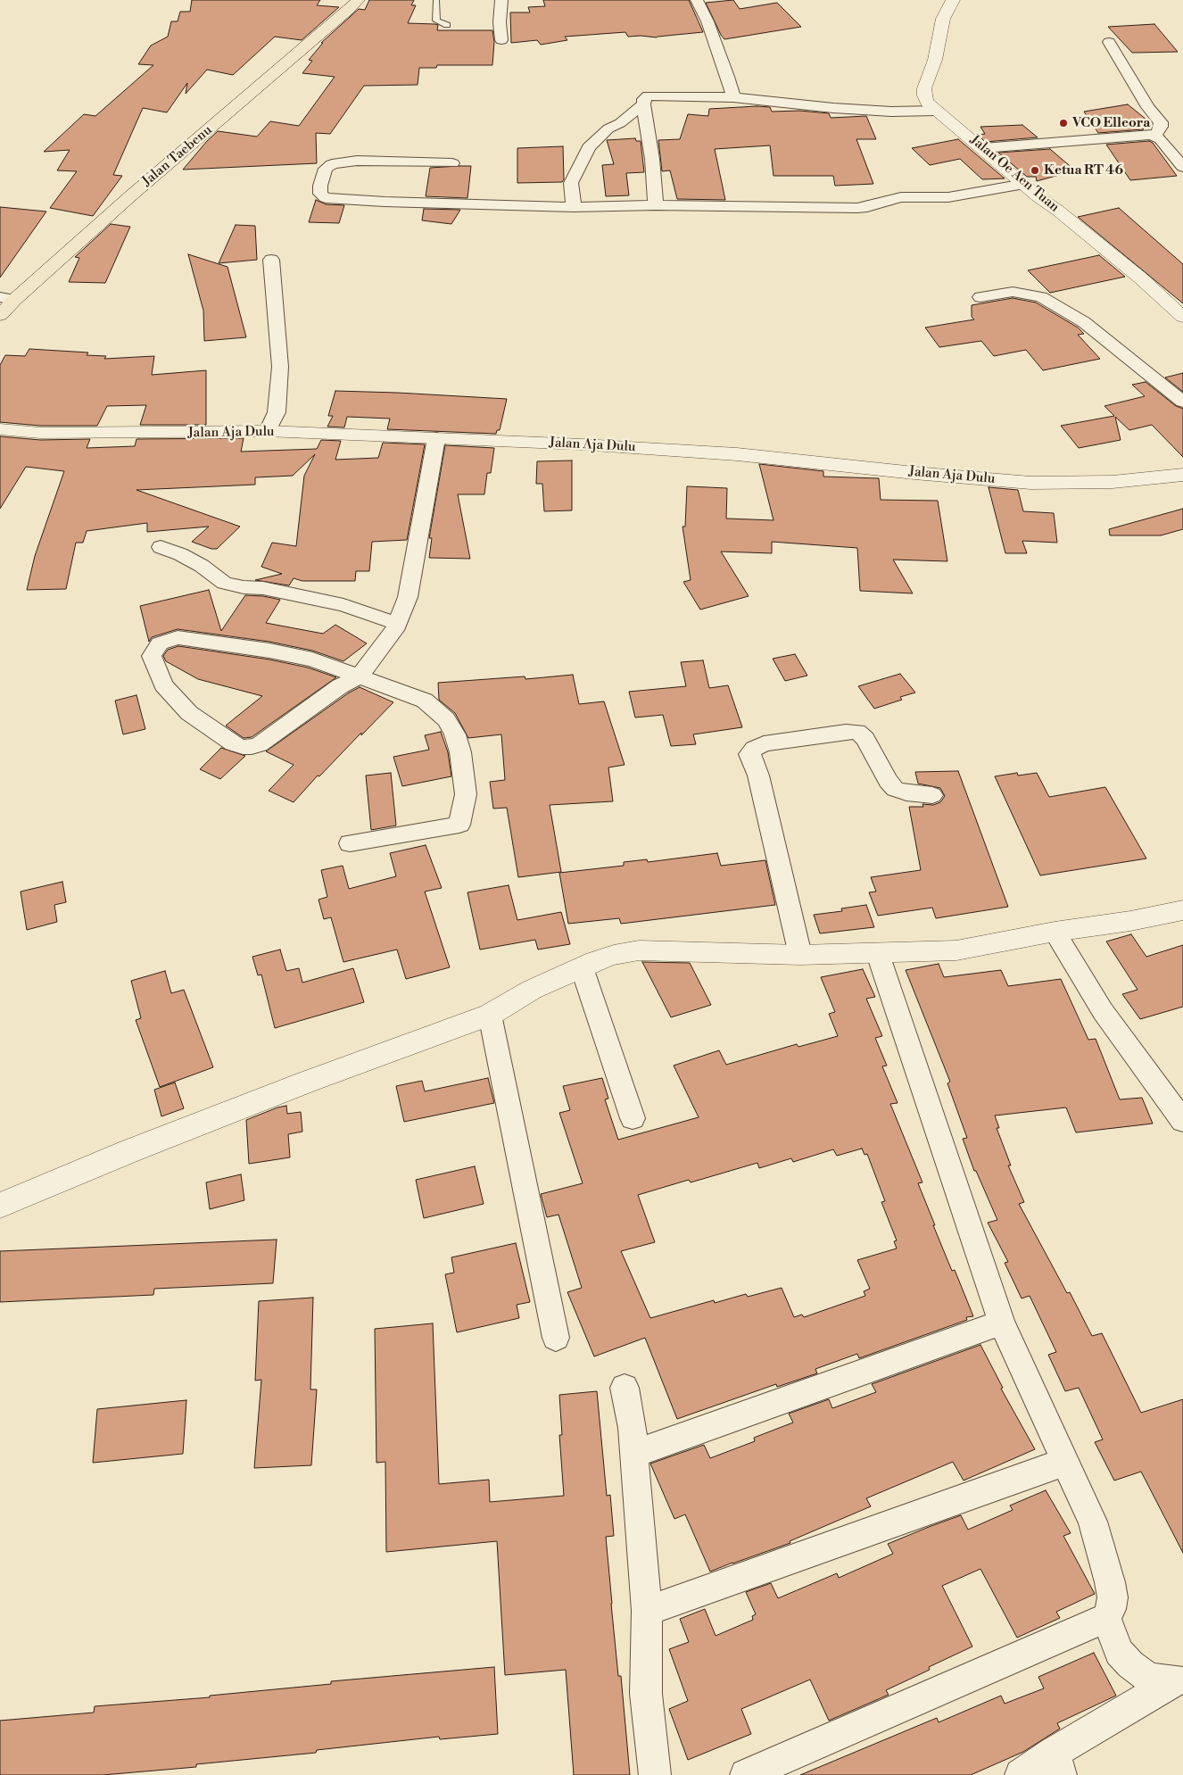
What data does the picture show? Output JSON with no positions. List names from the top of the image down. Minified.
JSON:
{"streets":{"main road":["Jalan Taebenu"],"street":["Jalan Oe Aen Tuan","Jalan Aja Dulu"]},"places":["VCO Elleora","Ketua RT 46"]}
